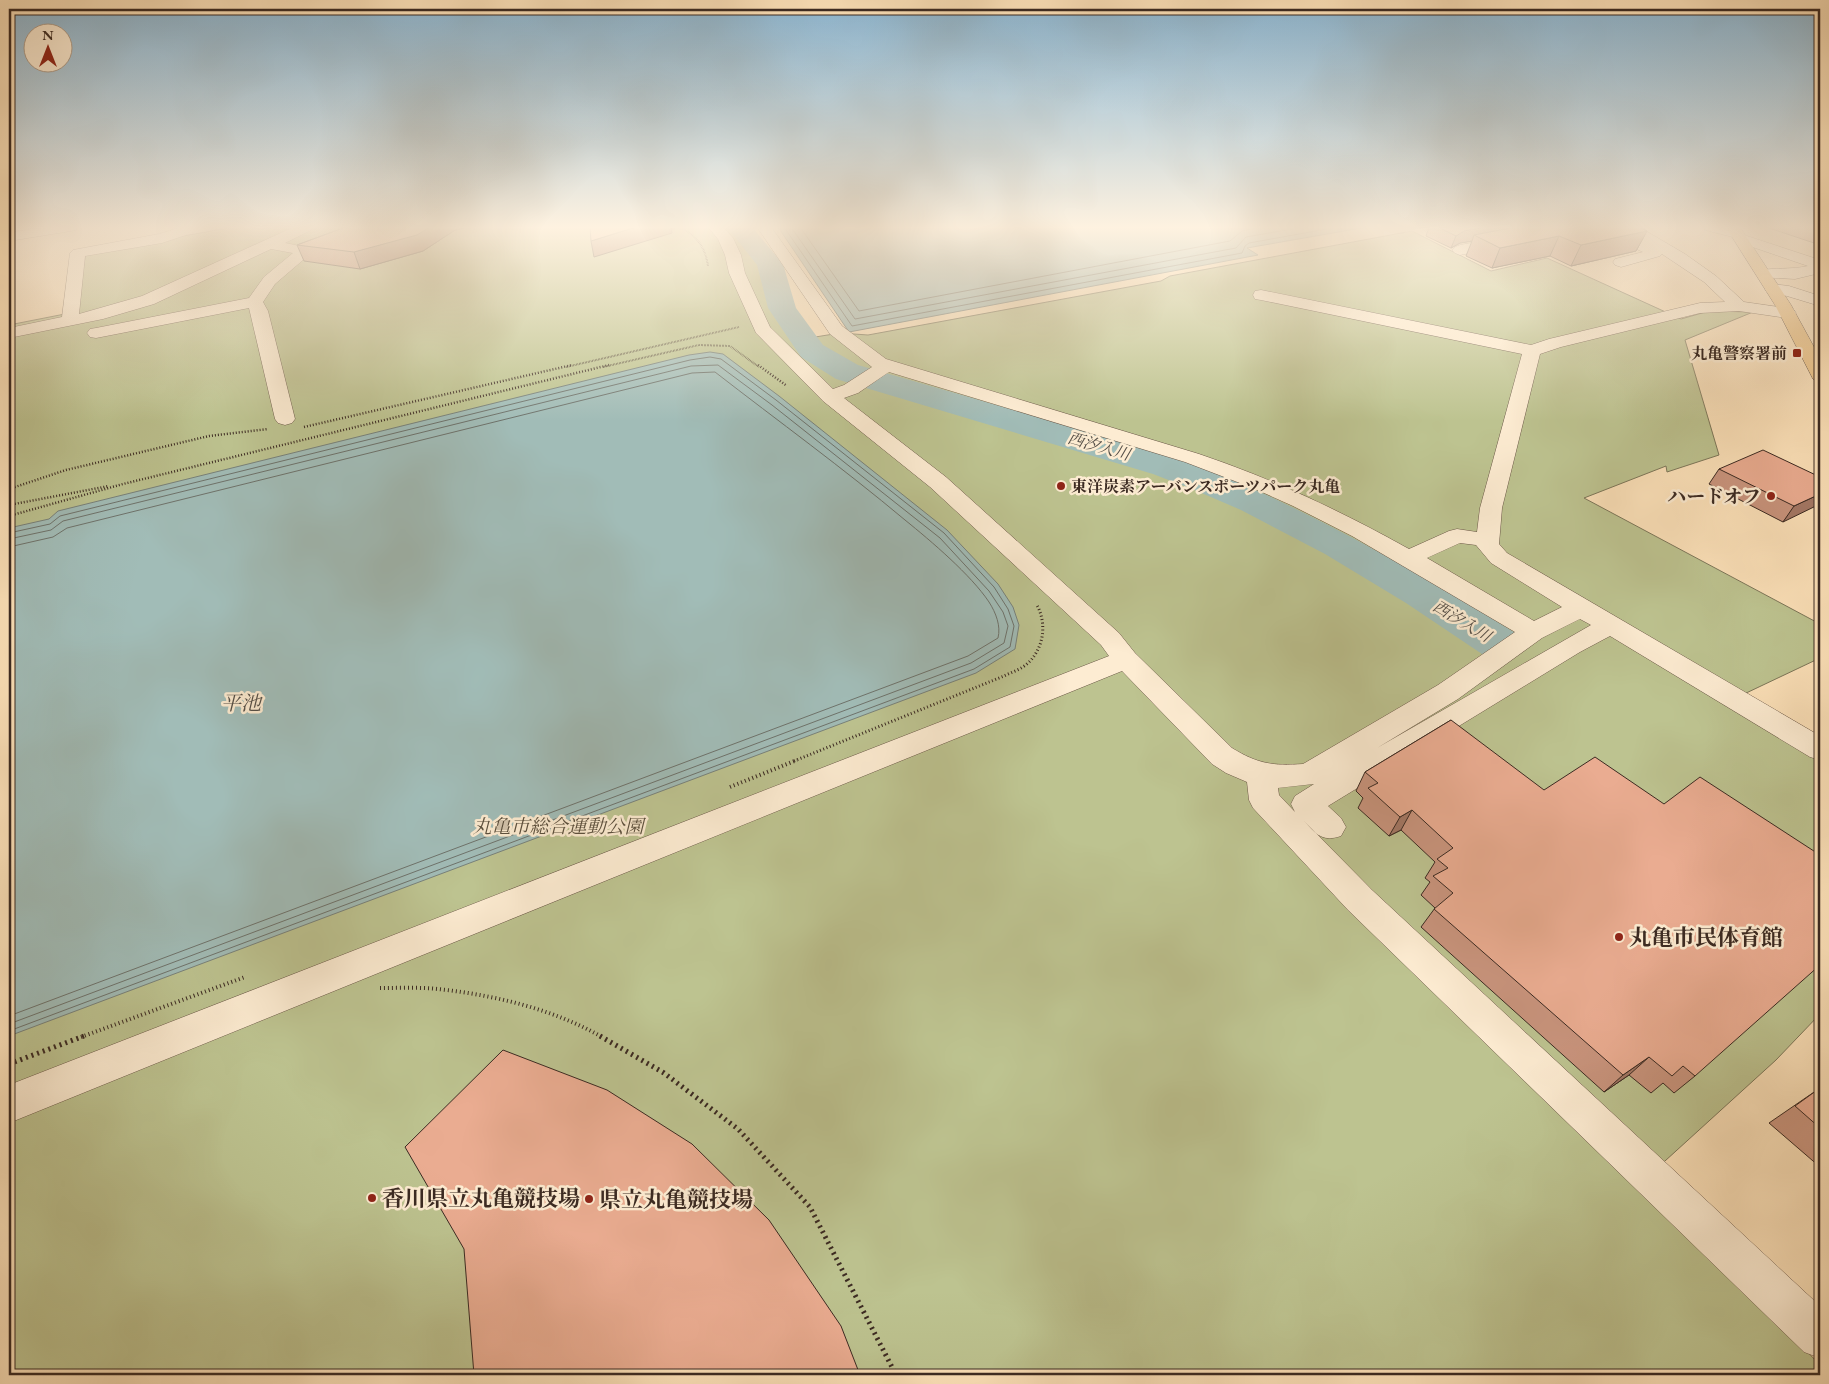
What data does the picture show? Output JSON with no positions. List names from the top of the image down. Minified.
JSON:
{"water":["西汐入川","平池"],"parks":["丸亀市総合運動公園"],"places":{"transit":["丸亀警察署前"],"other":["東洋炭素アーバンスポーツパーク丸亀","ハードオフ","丸亀市民体育館","香川県立丸亀競技場","県立丸亀競技場"]},"north":"top"}
